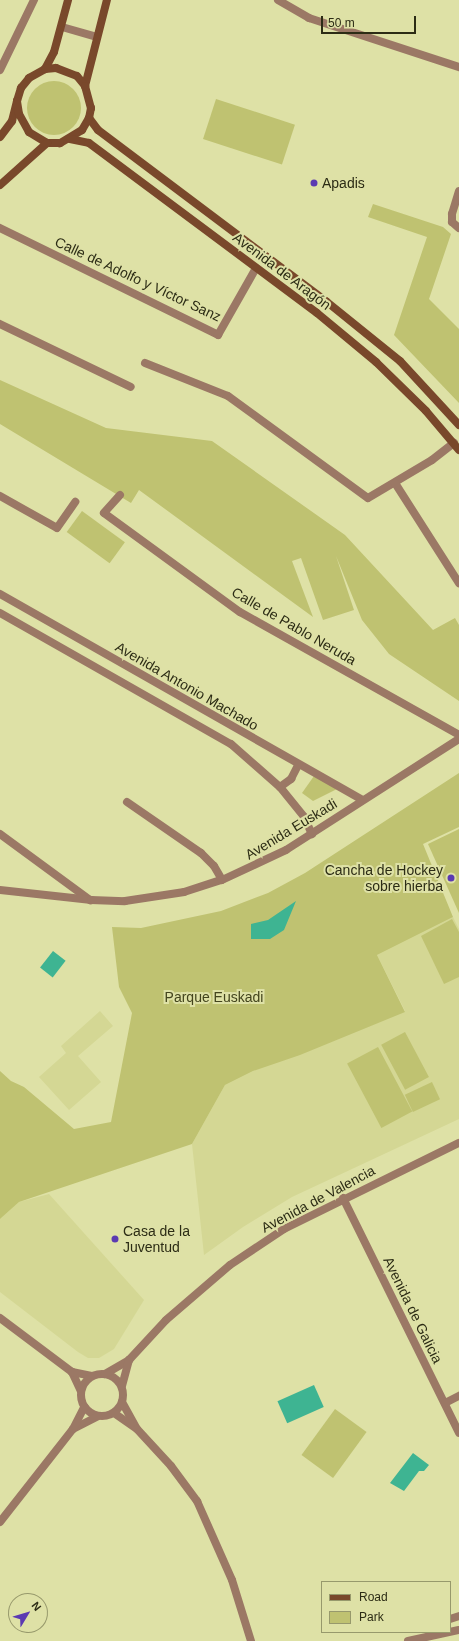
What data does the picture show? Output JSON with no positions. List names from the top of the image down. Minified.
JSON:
{"streets":{"main road":["Avenida de Aragón"],"street":["Calle de Adolfo y Víctor Sanz","Calle de Pablo Neruda","Avenida Antonio Machado","Avenida Euskadi","Avenida de Valencia","Avenida de Galicia"]},"crossings":[["Avenida de Aragón","Calle de Adolfo y Víctor Sanz"],["Avenida Antonio Machado","Avenida Euskadi"],["Avenida de Valencia","Avenida de Galicia"]],"parks":["Parque Euskadi"],"places":["Apadis","Cancha de Hockey sobre hierba","Casa de la Juventud"],"legend":["Road","Park"],"scale_bar":"50 m","north":"top right"}
